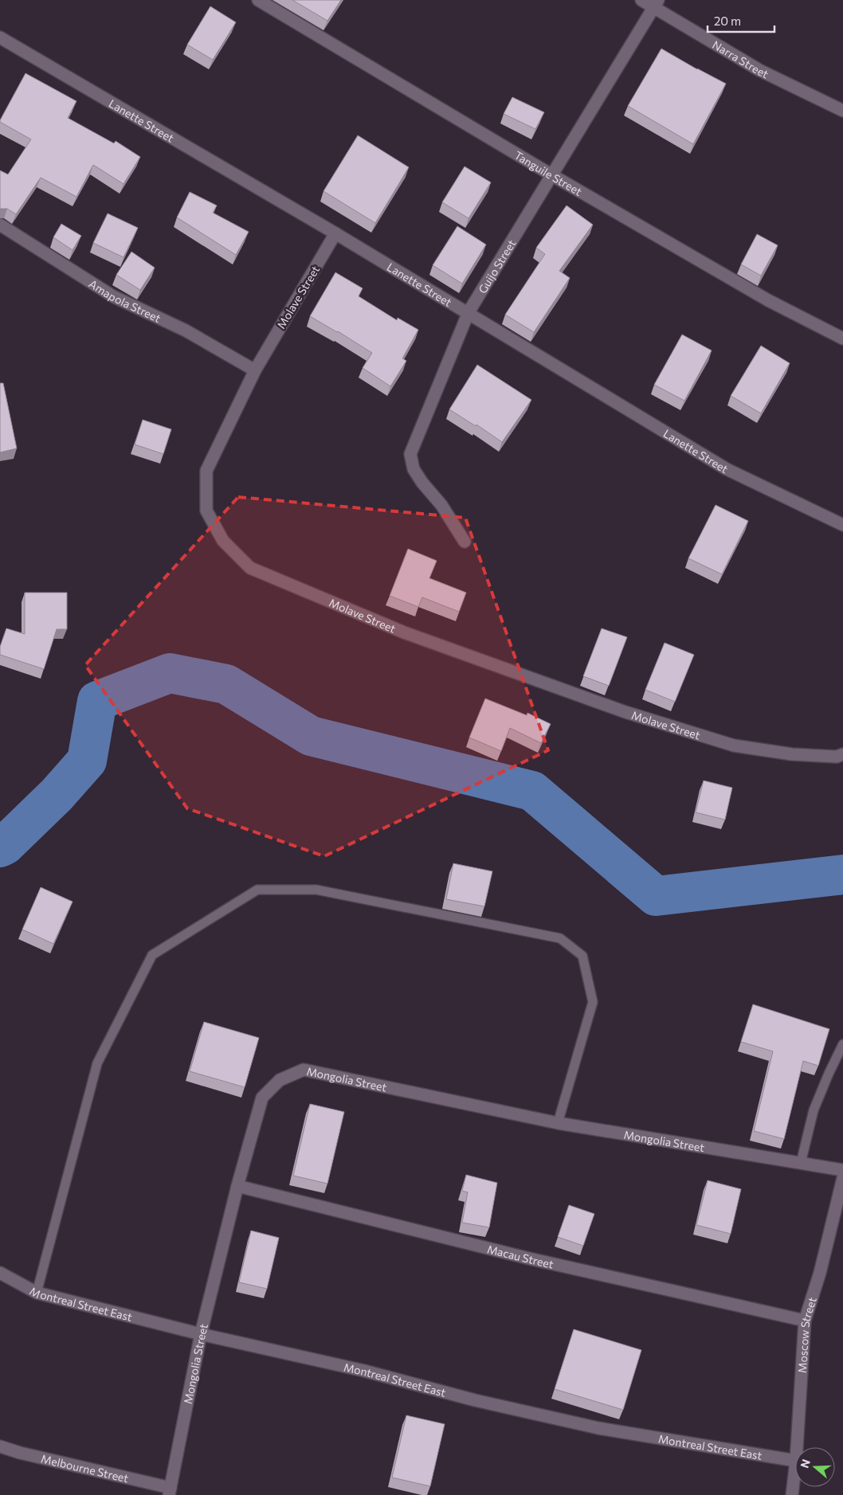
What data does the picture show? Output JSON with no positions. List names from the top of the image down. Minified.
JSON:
{"streets":{"street":["Narra Street","Lanette Street","Tanguile Street","Guijo Street","Molave Street","Amapola Street","Mongolia Street","Macau Street","Montreal Street East","Moscow Street","Melbourne Street"]},"crossings":[["Narra Street","Guijo Street"],["Lanette Street","Guijo Street"],["Lanette Street","Molave Street"],["Tanguile Street","Guijo Street"],["Molave Street","Amapola Street"],["Mongolia Street","Macau Street"],["Mongolia Street","Montreal Street East"],["Mongolia Street","Melbourne Street"],["Macau Street","Moscow Street"]],"scale_bar":"20 m","north":"left"}
